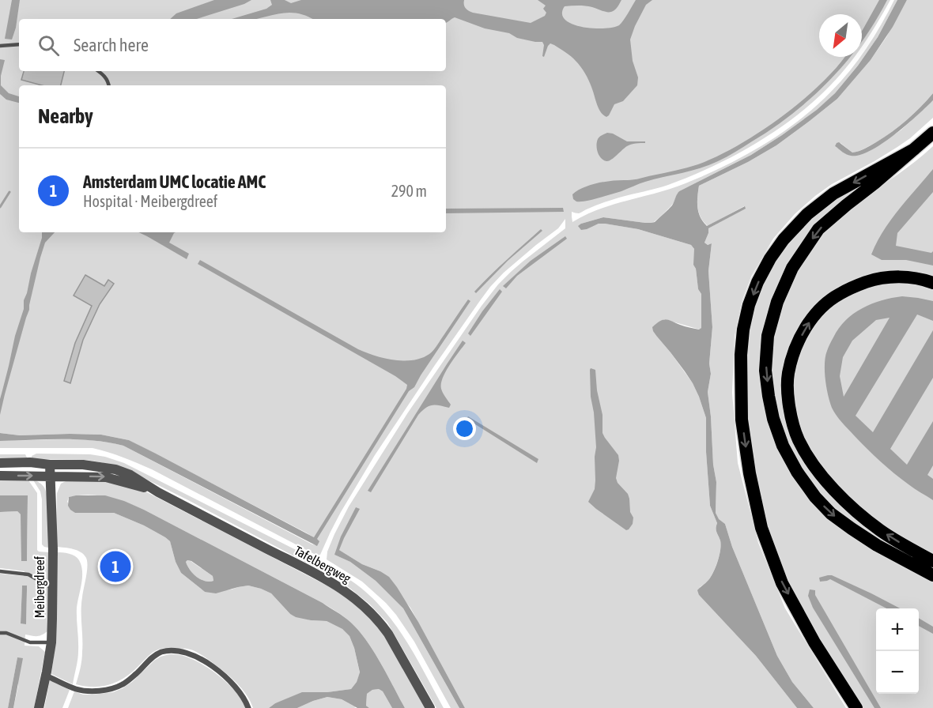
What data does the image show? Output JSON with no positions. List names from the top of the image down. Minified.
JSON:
{"streets":{"street":["Tafelbergweg","Meibergdreef"]},"crossings":[["Tafelbergweg","Meibergdreef"]],"north":"bottom left","page":{"search":"Search here","heading":"Nearby","list":[{"mark":"1","name":"Amsterdam UMC locatie AMC","note":"Hospital · Meibergdreef","value":"290 m"}],"pins":"1","map_buttons":["+","−"]}}
